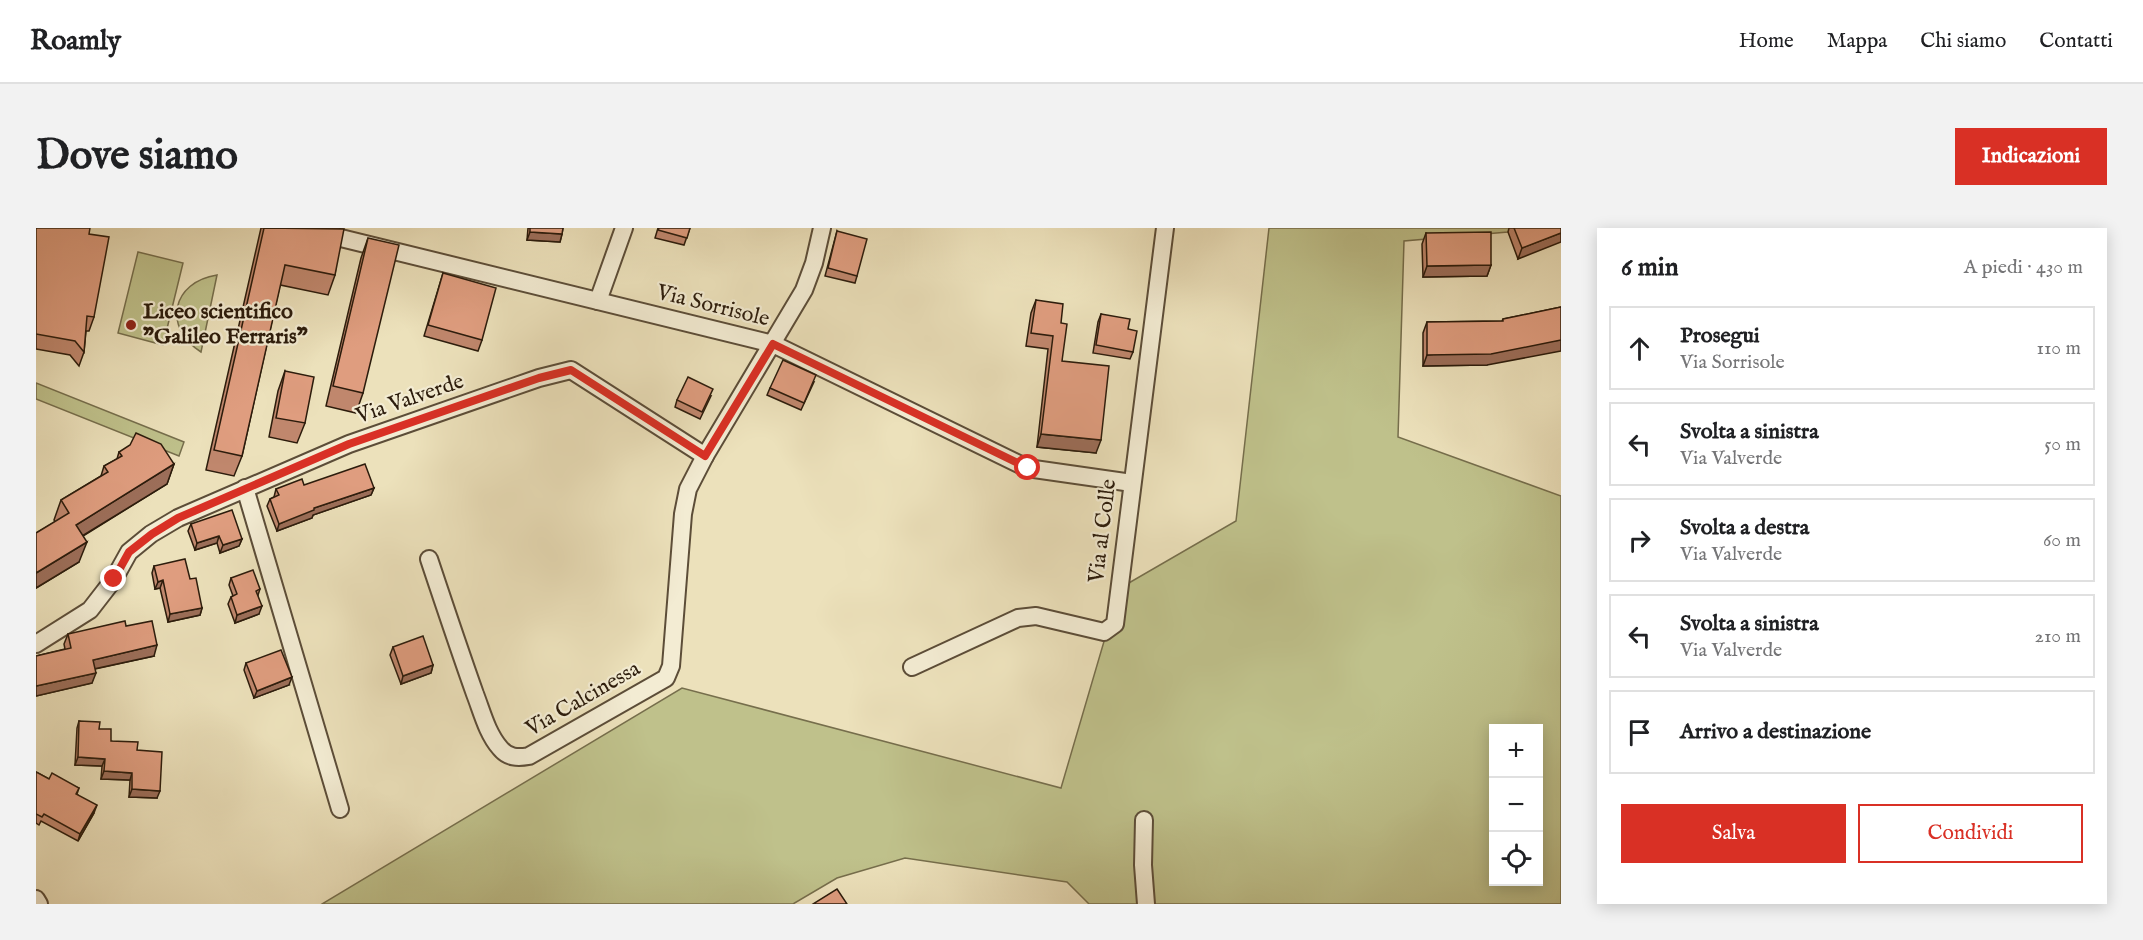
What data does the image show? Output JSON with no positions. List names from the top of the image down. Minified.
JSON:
{"streets":{"street":["Via Sorrisole","Via Valverde","Via al Colle","Via Calcinessa"]},"crossings":[["Via Sorrisole","Via al Colle"],["Via Valverde","Via Calcinessa"]],"places":["Liceo scientifico \"Galileo Ferraris\""],"page":{"header":"Roamly","nav":["Home","Mappa","Chi siamo","Contatti"],"buttons":["Indicazioni",["Salva","Condividi"]],"title":"Dove siamo","heading":["6 min","A piedi · 430 m"],"list":[["Prosegui","Via Sorrisole","110 m"],["Svolta a sinistra","Via Valverde","50 m"],["Svolta a destra","Via Valverde","60 m"],["Svolta a sinistra","Via Valverde","210 m"],"Arrivo a destinazione"],"map_buttons":["+","−"]}}
